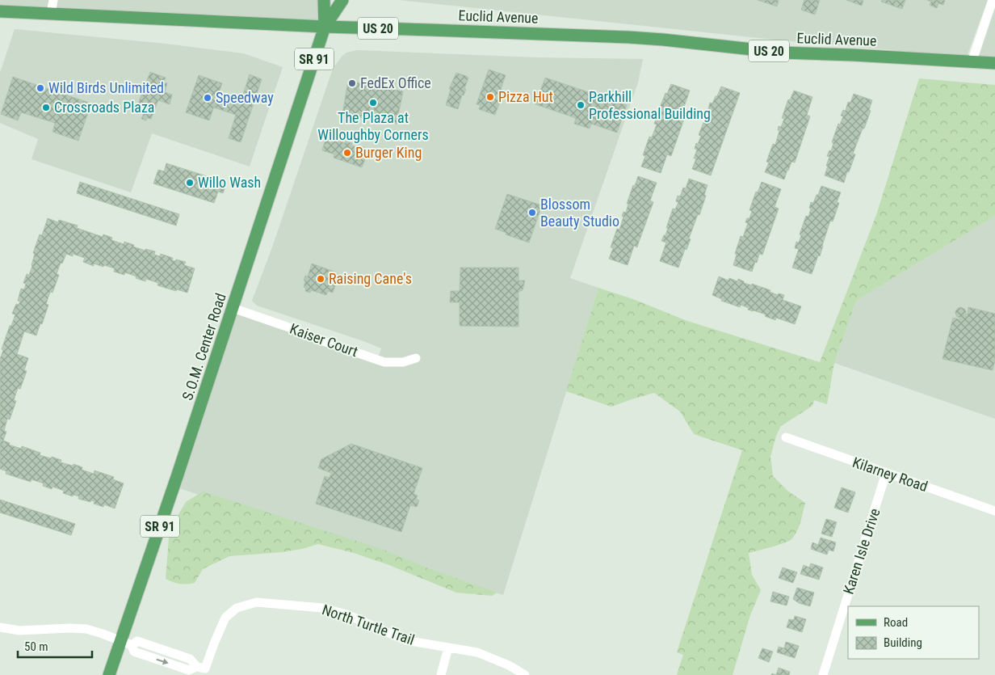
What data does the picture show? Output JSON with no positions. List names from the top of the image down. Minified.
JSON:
{"streets":{"main road":["Euclid Avenue","US 20","SR 91","S.O.M. Center Road"],"street":["Kaiser Court","Kilarney Road","Karen Isle Drive","North Turtle Trail"]},"crossings":[["Euclid Avenue","S.O.M. Center Road"],["Kaiser Court","S.O.M. Center Road"],["S.O.M. Center Road","North Turtle Trail"],["Kilarney Road","Karen Isle Drive"]],"places":["FedEx Office","Wild Birds Unlimited","Pizza Hut","Speedway","The Plaza at Willoughby Corners","Parkhill Professional Building","Crossroads Plaza","Burger King","Willo Wash","Blossom Beauty Studio","Raising Cane's"],"legend":["Road","Building"],"scale_bar":"50 m"}
